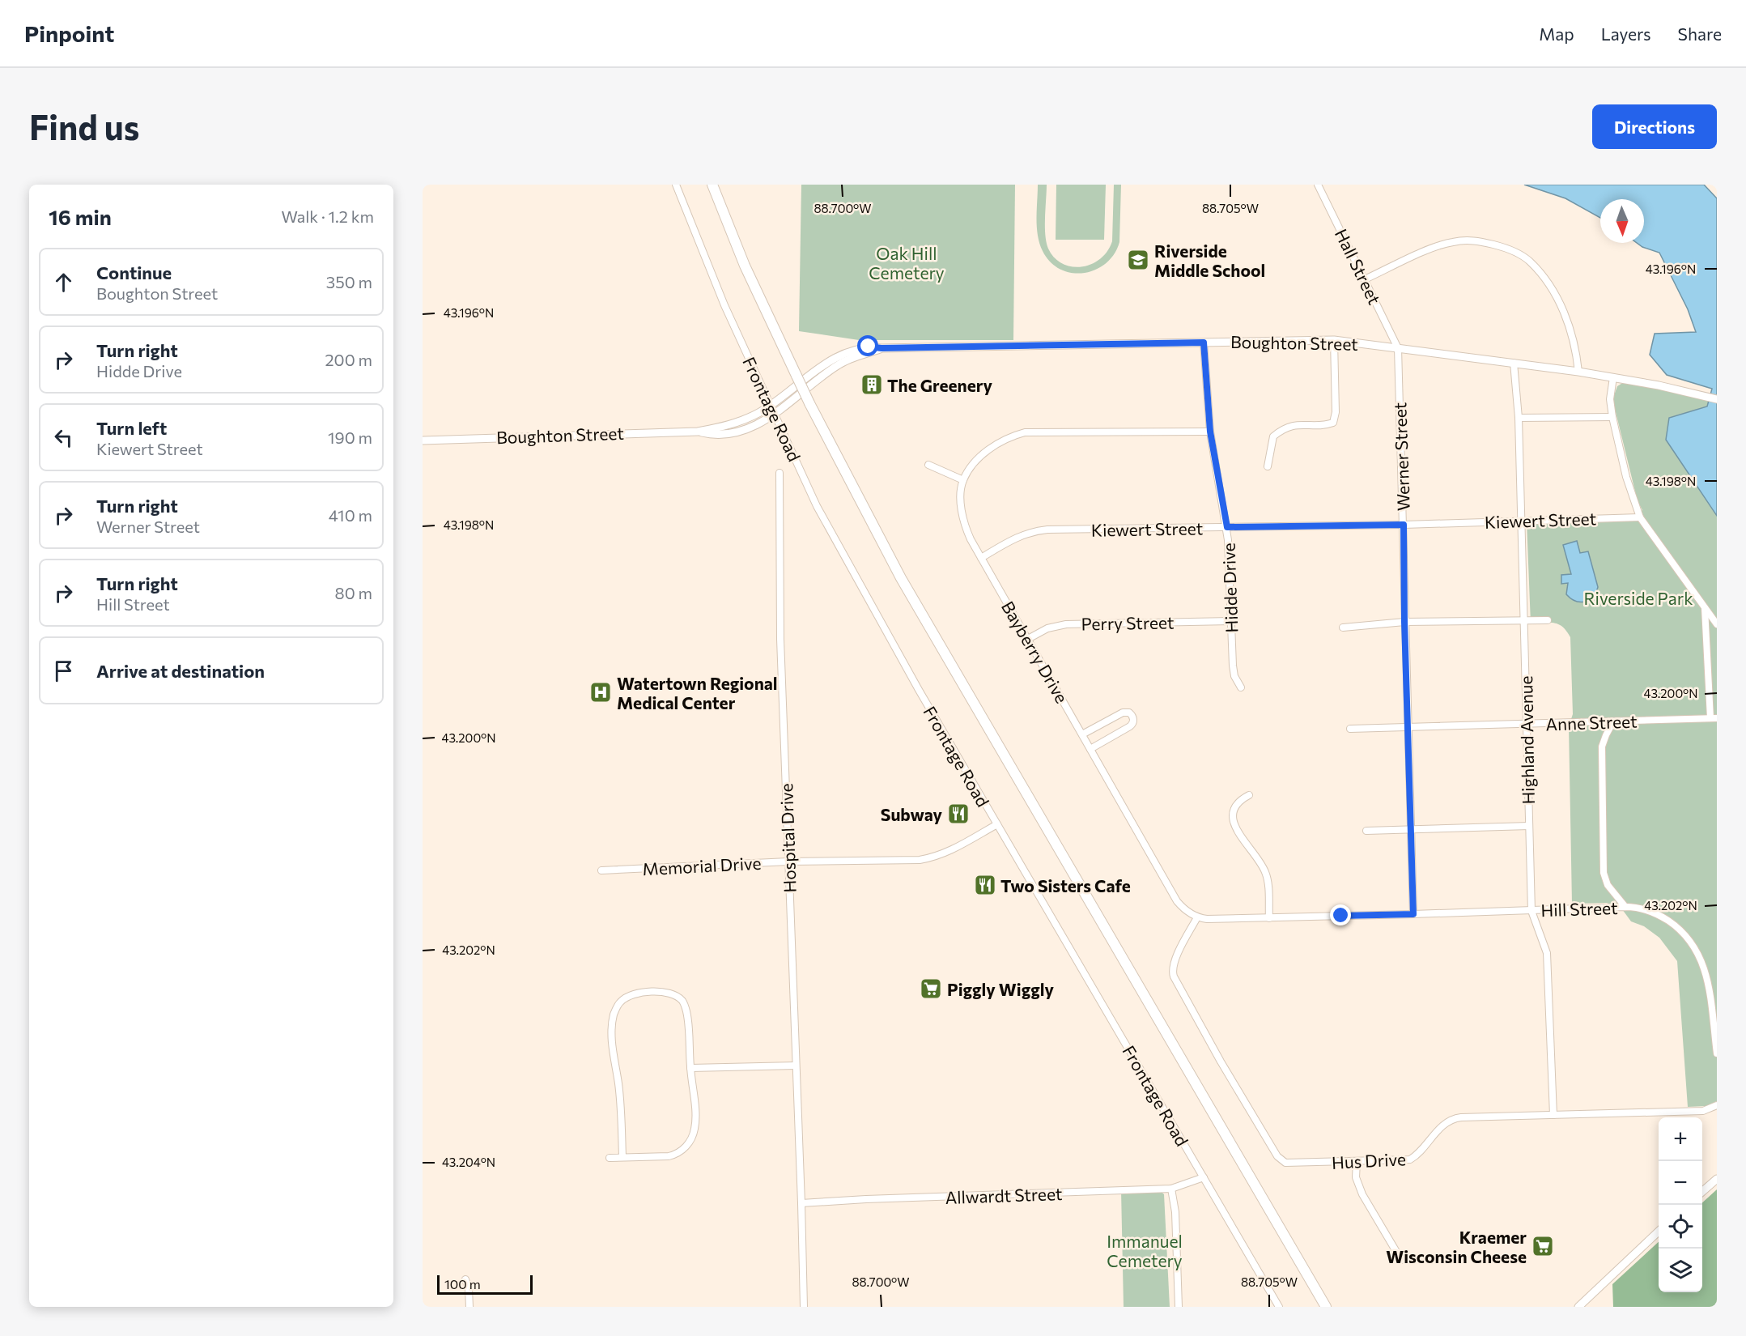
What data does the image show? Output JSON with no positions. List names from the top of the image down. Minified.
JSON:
{"streets":{"street":["Hall Street","Boughton Street","Frontage Road","Werner Street","Kiewert Street","Hidde Drive","Perry Street","Bayberry Drive","Anne Street","Highland Avenue","Hospital Drive","Memorial Drive","Hill Street","Hus Drive","Allwardt Street"]},"crossings":[["Hall Street","Boughton Street"],["Hall Street","Werner Street"],["Boughton Street","Frontage Road"],["Boughton Street","Werner Street"],["Boughton Street","Hidde Drive"],["Boughton Street","Highland Avenue"],["Frontage Road","Memorial Drive"],["Frontage Road","Allwardt Street"],["Werner Street","Kiewert Street"],["Werner Street","Anne Street"],["Werner Street","Hill Street"],["Kiewert Street","Hidde Drive"],["Kiewert Street","Bayberry Drive"],["Kiewert Street","Highland Avenue"],["Hidde Drive","Perry Street"],["Perry Street","Bayberry Drive"],["Bayberry Drive","Hus Drive"],["Anne Street","Highland Avenue"],["Highland Avenue","Hill Street"],["Highland Avenue","Hus Drive"],["Hospital Drive","Memorial Drive"],["Hospital Drive","Allwardt Street"]],"parks":["Oak Hill Cemetery","Riverside Park","Immanuel Cemetery"],"places":{"school or university":["Riverside Middle School"],"building":["The Greenery"],"hospital":["Watertown Regional Medical Center"],"restaurant":["Subway","Two Sisters Cafe"],"supermarket":["Piggly Wiggly","Kraemer Wisconsin Cheese"]},"scale_bar":"100 m","north":"bottom","page":{"header":"Pinpoint","nav":["Map","Layers","Share"],"buttons":"Directions","title":"Find us","heading":["16 min","Walk · 1.2 km"],"list":[["Continue","Boughton Street","350 m"],["Turn right","Hidde Drive","200 m"],["Turn left","Kiewert Street","190 m"],["Turn right","Werner Street","410 m"],["Turn right","Hill Street","80 m"],"Arrive at destination"],"map_buttons":["+","−"],"scale":"100 m"},"coordinates":["88.700°W","88.705°W","43.196°N","43.198°N","43.200°N","43.202°N","43.204°N"]}
